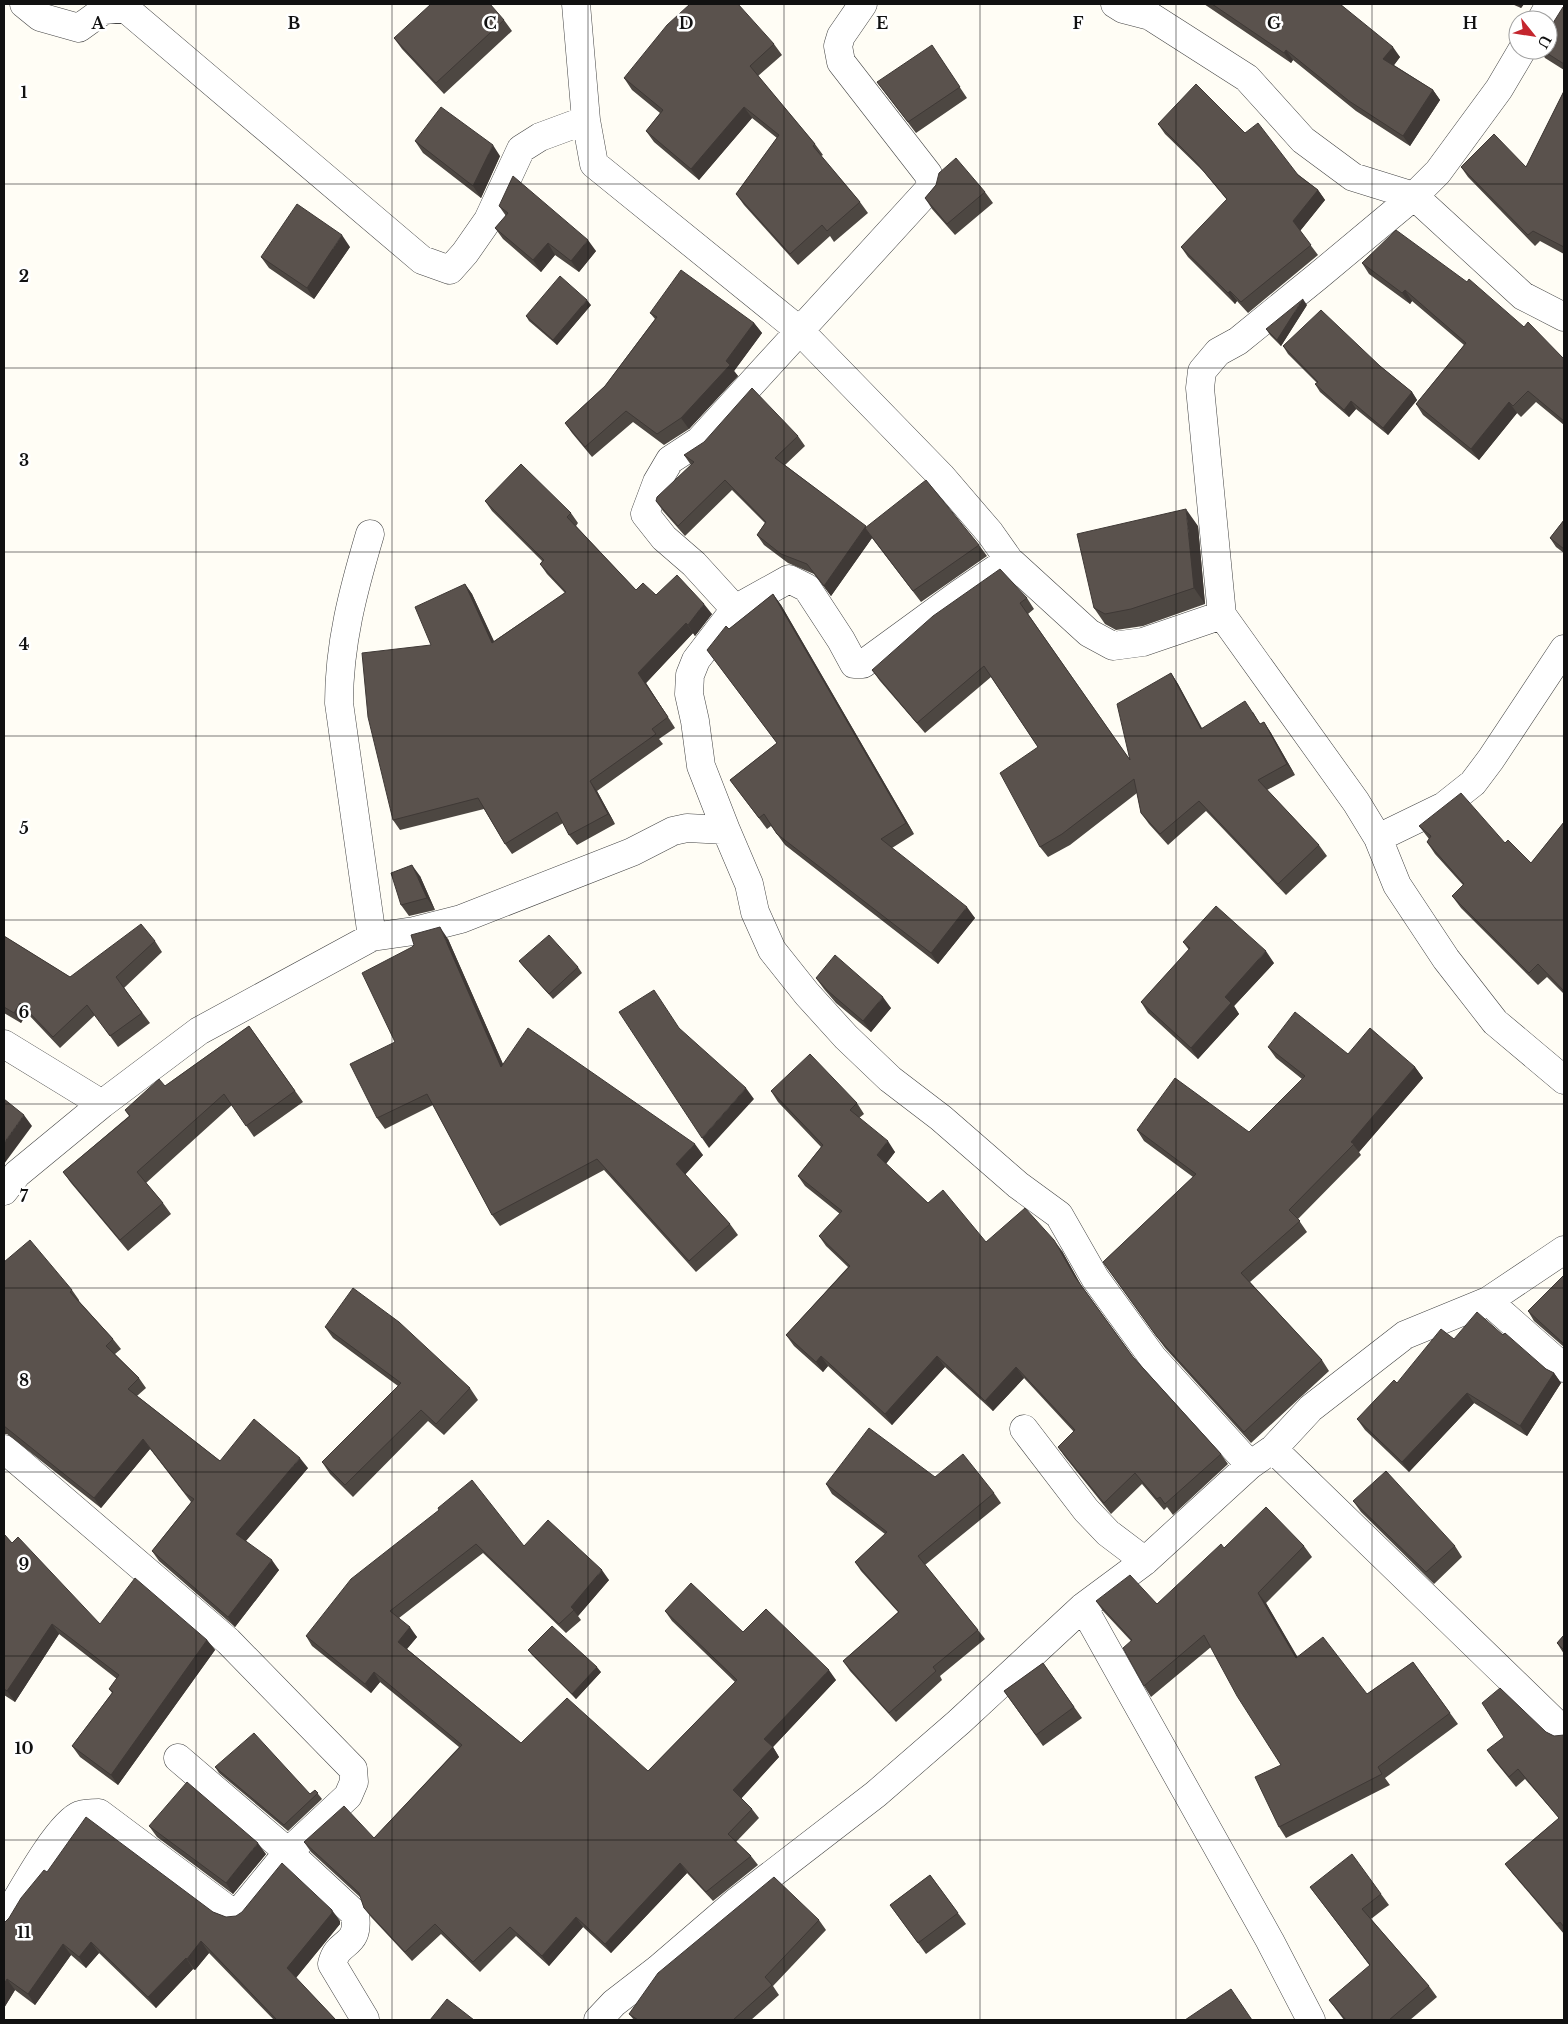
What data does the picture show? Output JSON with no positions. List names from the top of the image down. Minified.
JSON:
{"north":"bottom right","grid":{"columns":["A","B","C","D","E","F","G","H"],"rows":["1","2","3","4","5","6","7","8","9","10","11"]}}
